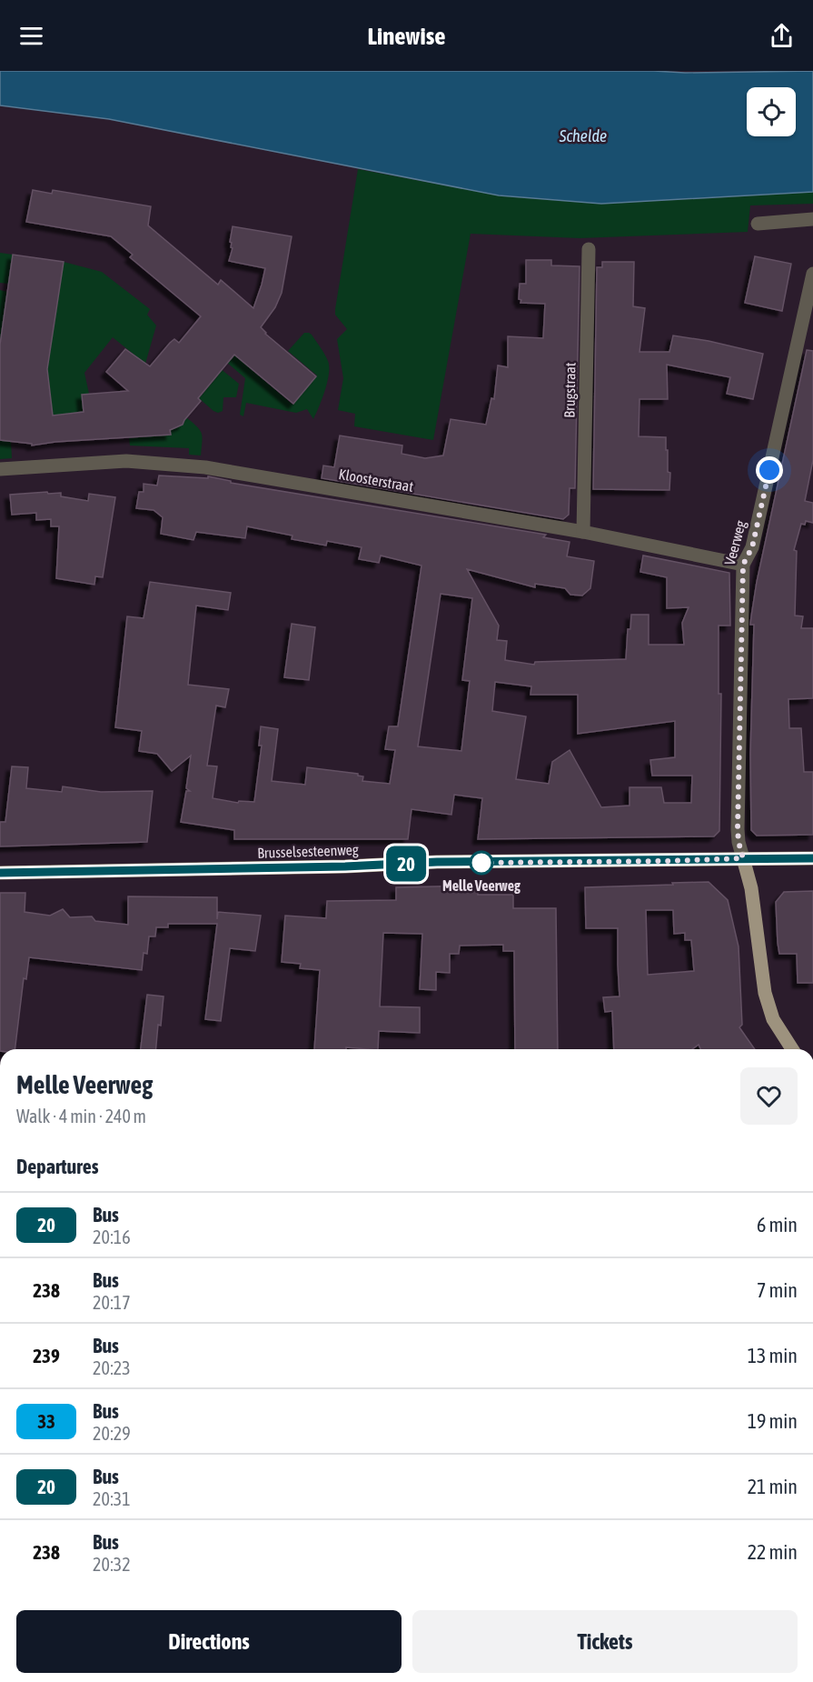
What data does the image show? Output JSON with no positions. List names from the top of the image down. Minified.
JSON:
{"streets":{"main road":["Brusselsesteenweg"],"street":["Brugstraat","Kloosterstraat","Veerweg"]},"crossings":[["Brugstraat","Kloosterstraat"],["Kloosterstraat","Veerweg"],["Veerweg","Brusselsesteenweg"]],"water":["Schelde"],"places":["Melle Veerweg"],"lines":["bus line 20"],"page":{"header":"Linewise","on_map":"20","heading":[["Melle Veerweg","Walk · 4 min · 240 m"],"Departures"],"list":[{"mark":"20","name":"Bus","note":"20:16","value":"6 min"},{"mark":"238","name":"Bus","note":"20:17","value":"7 min"},{"mark":"239","name":"Bus","note":"20:23","value":"13 min"},{"mark":"33","name":"Bus","note":"20:29","value":"19 min"},{"mark":"20","name":"Bus","note":"20:31","value":"21 min"},{"mark":"238","name":"Bus","note":"20:32","value":"22 min"}],"buttons":["Directions","Tickets"]}}
